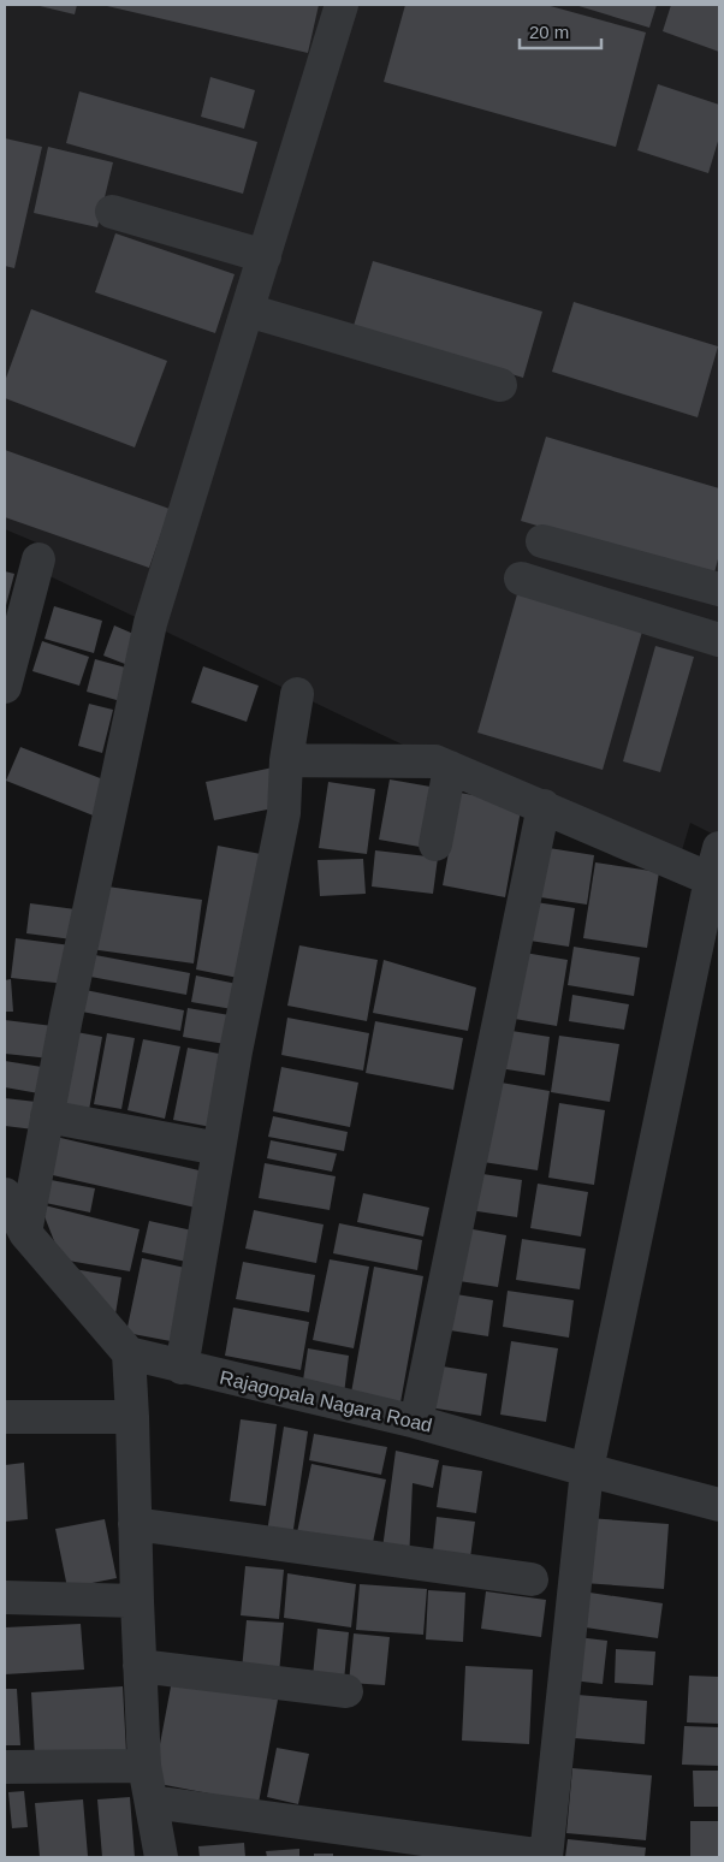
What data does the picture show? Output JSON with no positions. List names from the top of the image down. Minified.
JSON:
{"streets":{"street":["Rajagopala Nagara Road"]},"scale_bar":"20 m"}
